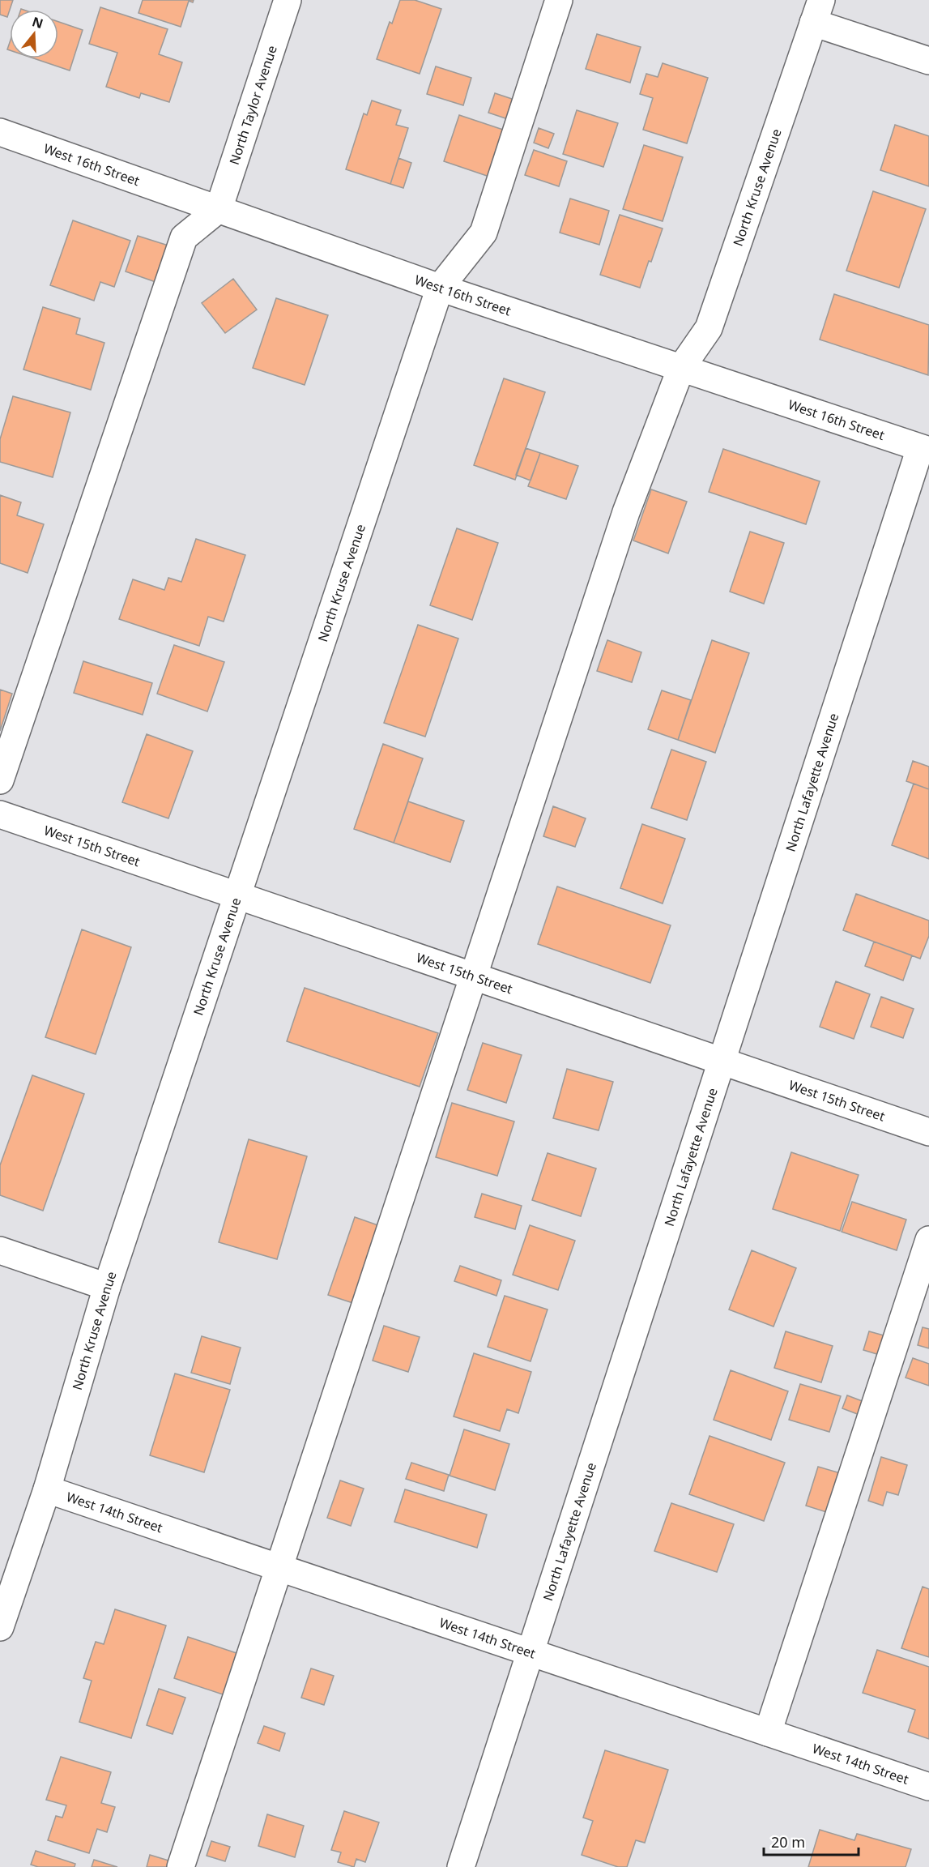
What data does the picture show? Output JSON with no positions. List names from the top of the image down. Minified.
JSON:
{"streets":{"street":["North Taylor Avenue","West 16th Street","North Kruse Avenue","North Lafayette Avenue","West 15th Street","West 14th Street"]},"crossings":[["North Taylor Avenue","West 16th Street"],["West 16th Street","North Kruse Avenue"],["West 16th Street","North Lafayette Avenue"],["North Kruse Avenue","West 15th Street"],["North Kruse Avenue","West 14th Street"],["North Lafayette Avenue","West 15th Street"],["North Lafayette Avenue","West 14th Street"]],"scale_bar":"20 m","north":"top"}
